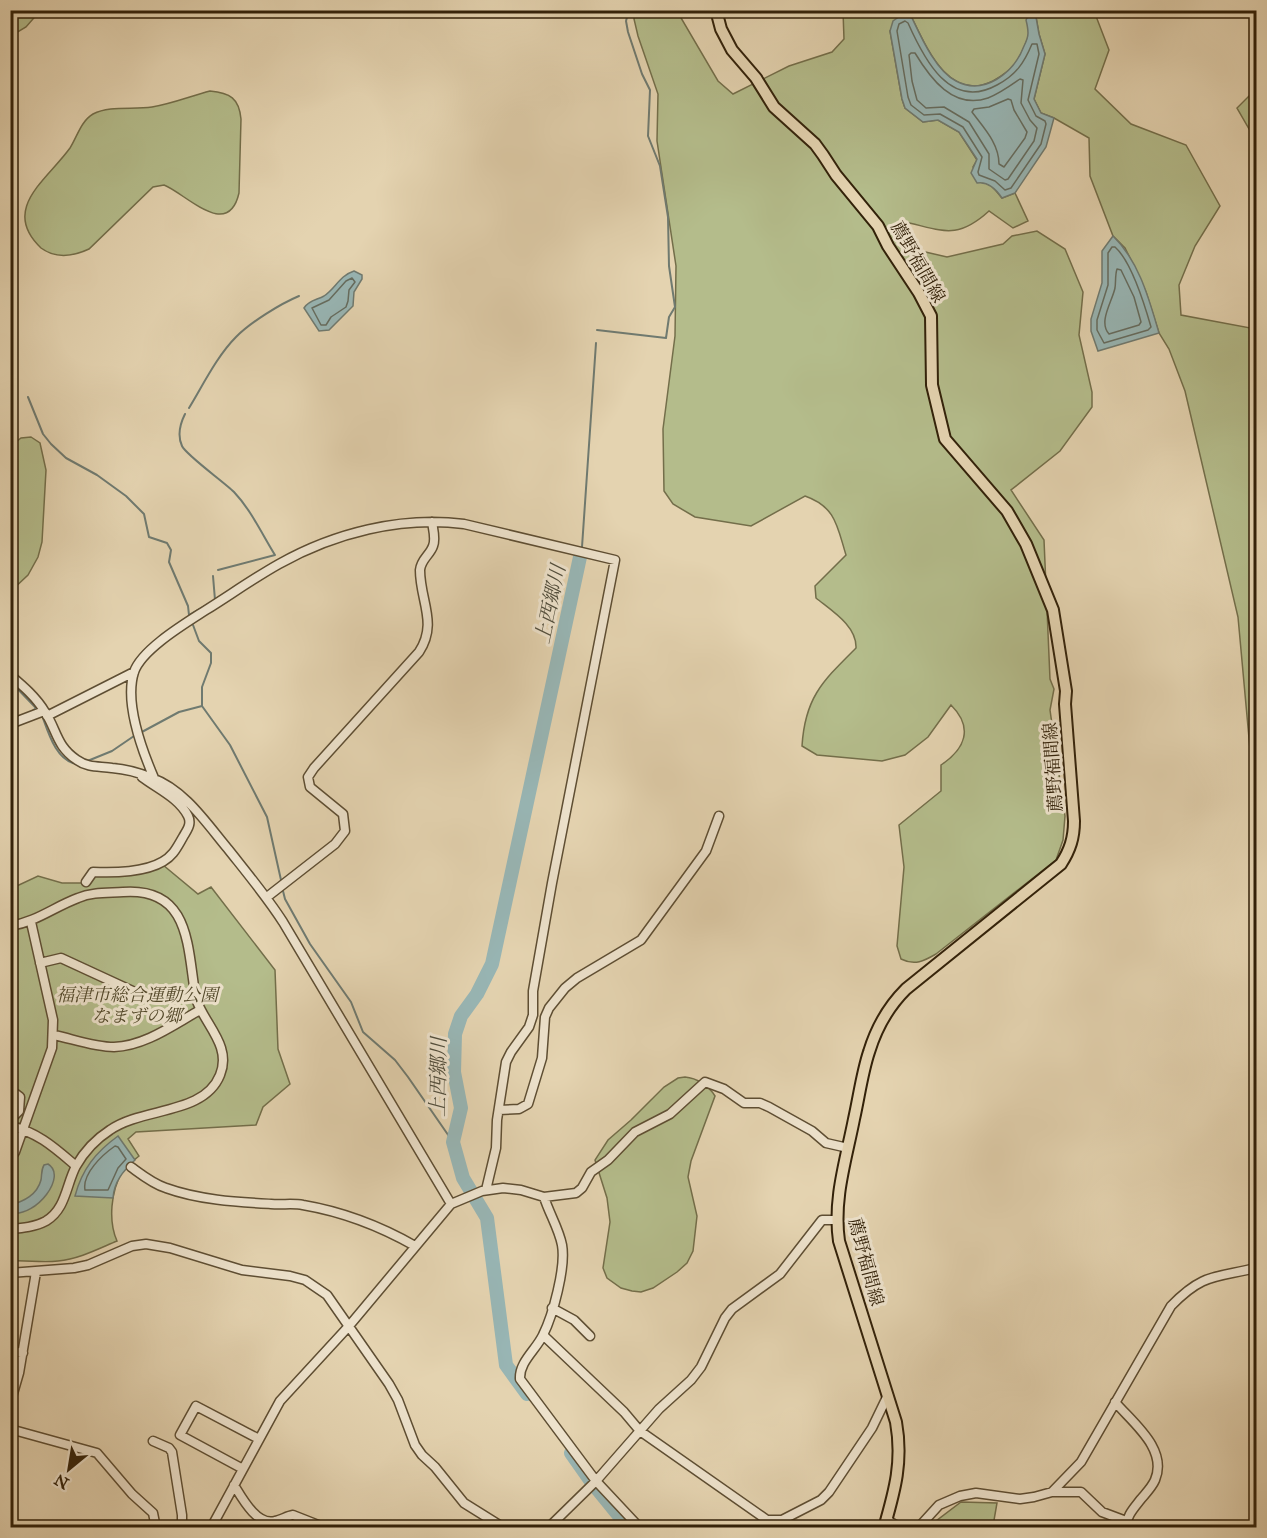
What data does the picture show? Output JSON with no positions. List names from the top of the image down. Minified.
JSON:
{"streets":{"main road":["薦野福間線"]},"water":["上西郷川"],"parks":["福津市総合運動公園 なまずの郷"],"north":"bottom left"}
